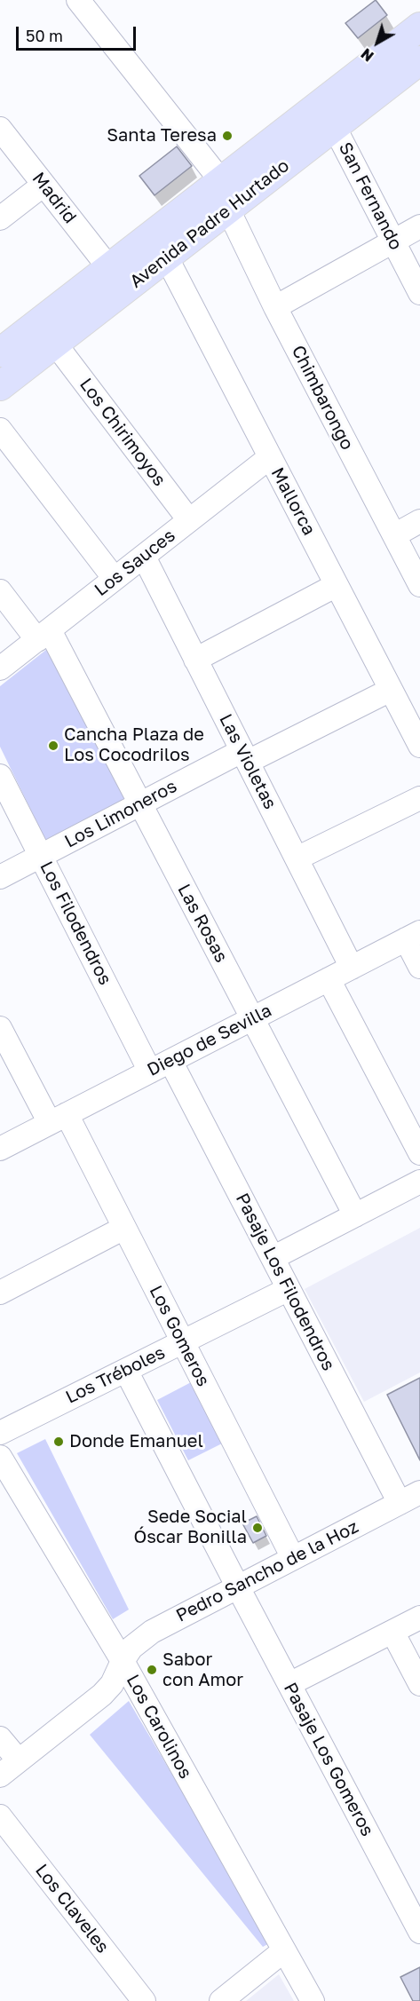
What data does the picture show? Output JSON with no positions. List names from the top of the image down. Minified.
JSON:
{"streets":{"main road":["Avenida Padre Hurtado"],"street":["San Fernando","Madrid","Chimbarongo","Los Chirimoyos","Mallorca","Los Sauces","Las Violetas","Los Limoneros","Los Filodendros","Las Rosas","Diego de Sevilla","Pasaje Los Filodendros","Los Gomeros","Los Tréboles","Pedro Sancho de la Hoz","Los Carolinos","Pasaje Los Gomeros","Los Claveles"]},"crossings":[["San Fernando","Avenida Padre Hurtado"],["Madrid","Avenida Padre Hurtado"],["Avenida Padre Hurtado","Chimbarongo"],["Avenida Padre Hurtado","Los Chirimoyos"],["Avenida Padre Hurtado","Mallorca"],["Los Chirimoyos","Los Sauces"],["Mallorca","Los Sauces"],["Mallorca","Los Limoneros"],["Los Sauces","Las Violetas"],["Los Sauces","Las Rosas"],["Las Violetas","Los Limoneros"],["Las Violetas","Diego de Sevilla"],["Los Limoneros","Los Filodendros"],["Los Limoneros","Las Rosas"],["Los Filodendros","Diego de Sevilla"],["Las Rosas","Diego de Sevilla"],["Diego de Sevilla","Pasaje Los Filodendros"],["Diego de Sevilla","Los Gomeros"],["Pasaje Los Filodendros","Los Tréboles"],["Pasaje Los Filodendros","Pedro Sancho de la Hoz"],["Los Gomeros","Los Tréboles"],["Los Gomeros","Pedro Sancho de la Hoz"],["Pedro Sancho de la Hoz","Los Carolinos"],["Pedro Sancho de la Hoz","Pasaje Los Gomeros"]],"places":["Santa Teresa","Cancha Plaza de Los Cocodrilos","Donde Emanuel","Sede Social Óscar Bonilla","Sabor con Amor"],"scale_bar":"50 m","north":"bottom left"}
